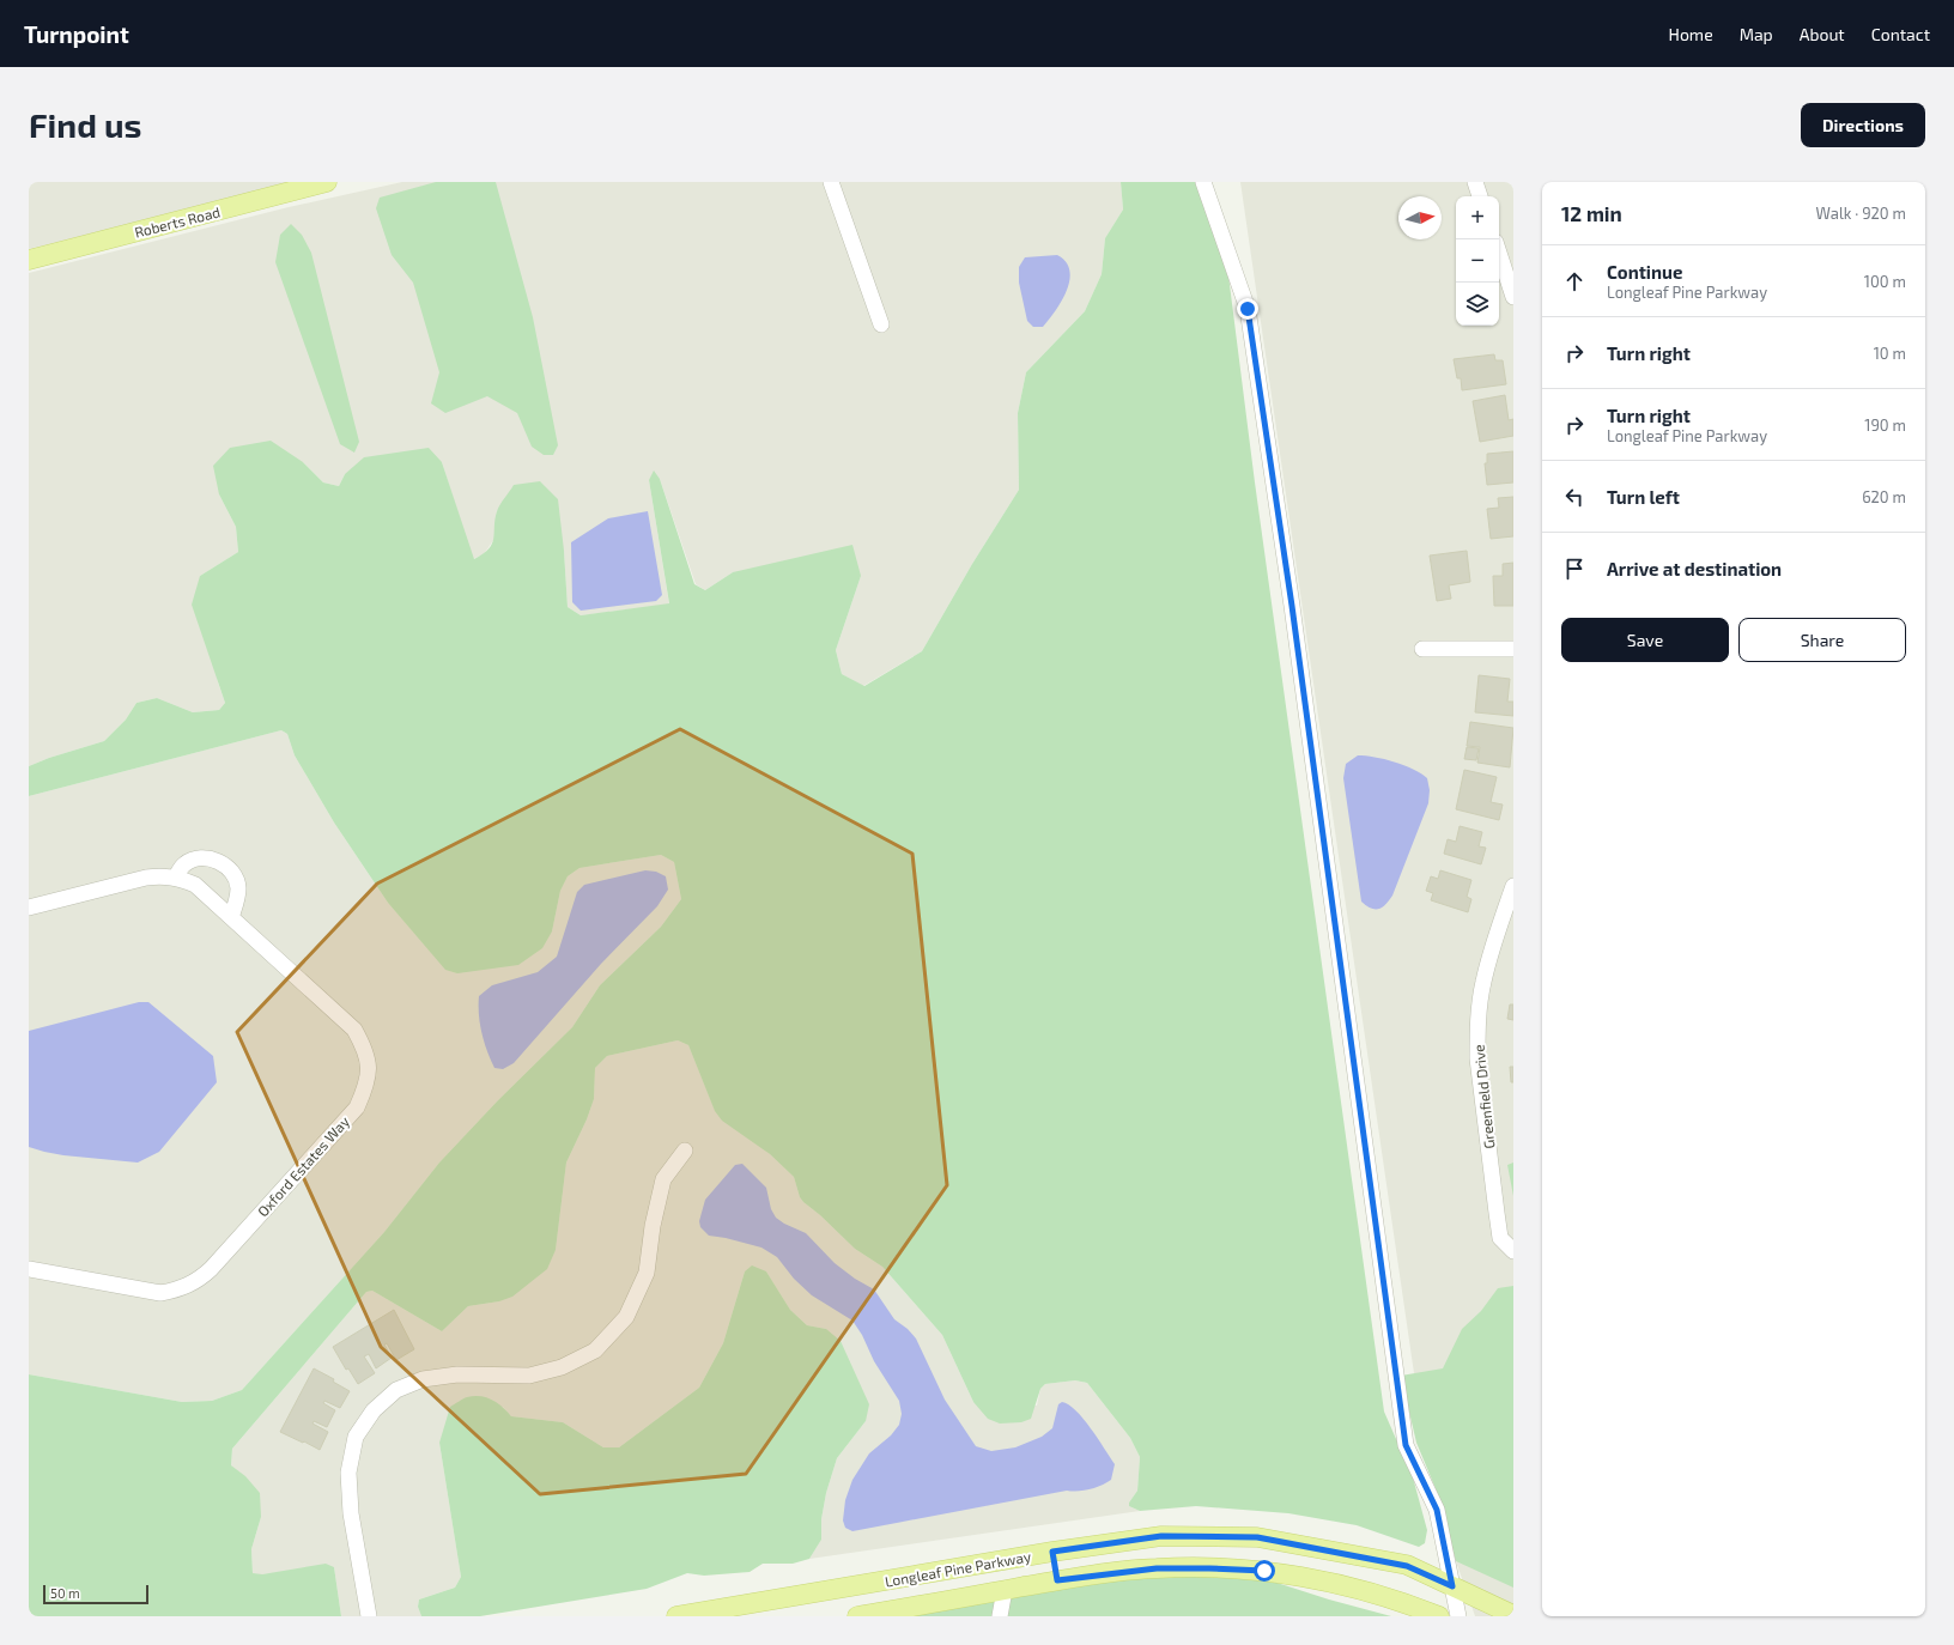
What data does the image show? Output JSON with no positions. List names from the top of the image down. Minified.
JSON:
{"streets":{"main road":["Roberts Road","Longleaf Pine Parkway"],"street":["Greenfield Drive","Oxford Estates Way"]},"scale_bar":"50 m","north":"right","page":{"header":"Turnpoint","nav":["Home","Map","About","Contact"],"buttons":["Directions",["Save","Share"]],"title":"Find us","heading":["12 min","Walk · 920 m"],"map_buttons":["+","−"],"list":[["Continue","Longleaf Pine Parkway","100 m"],["Turn right","10 m"],["Turn right","Longleaf Pine Parkway","190 m"],["Turn left","620 m"],"Arrive at destination"],"scale":"50 m"}}
